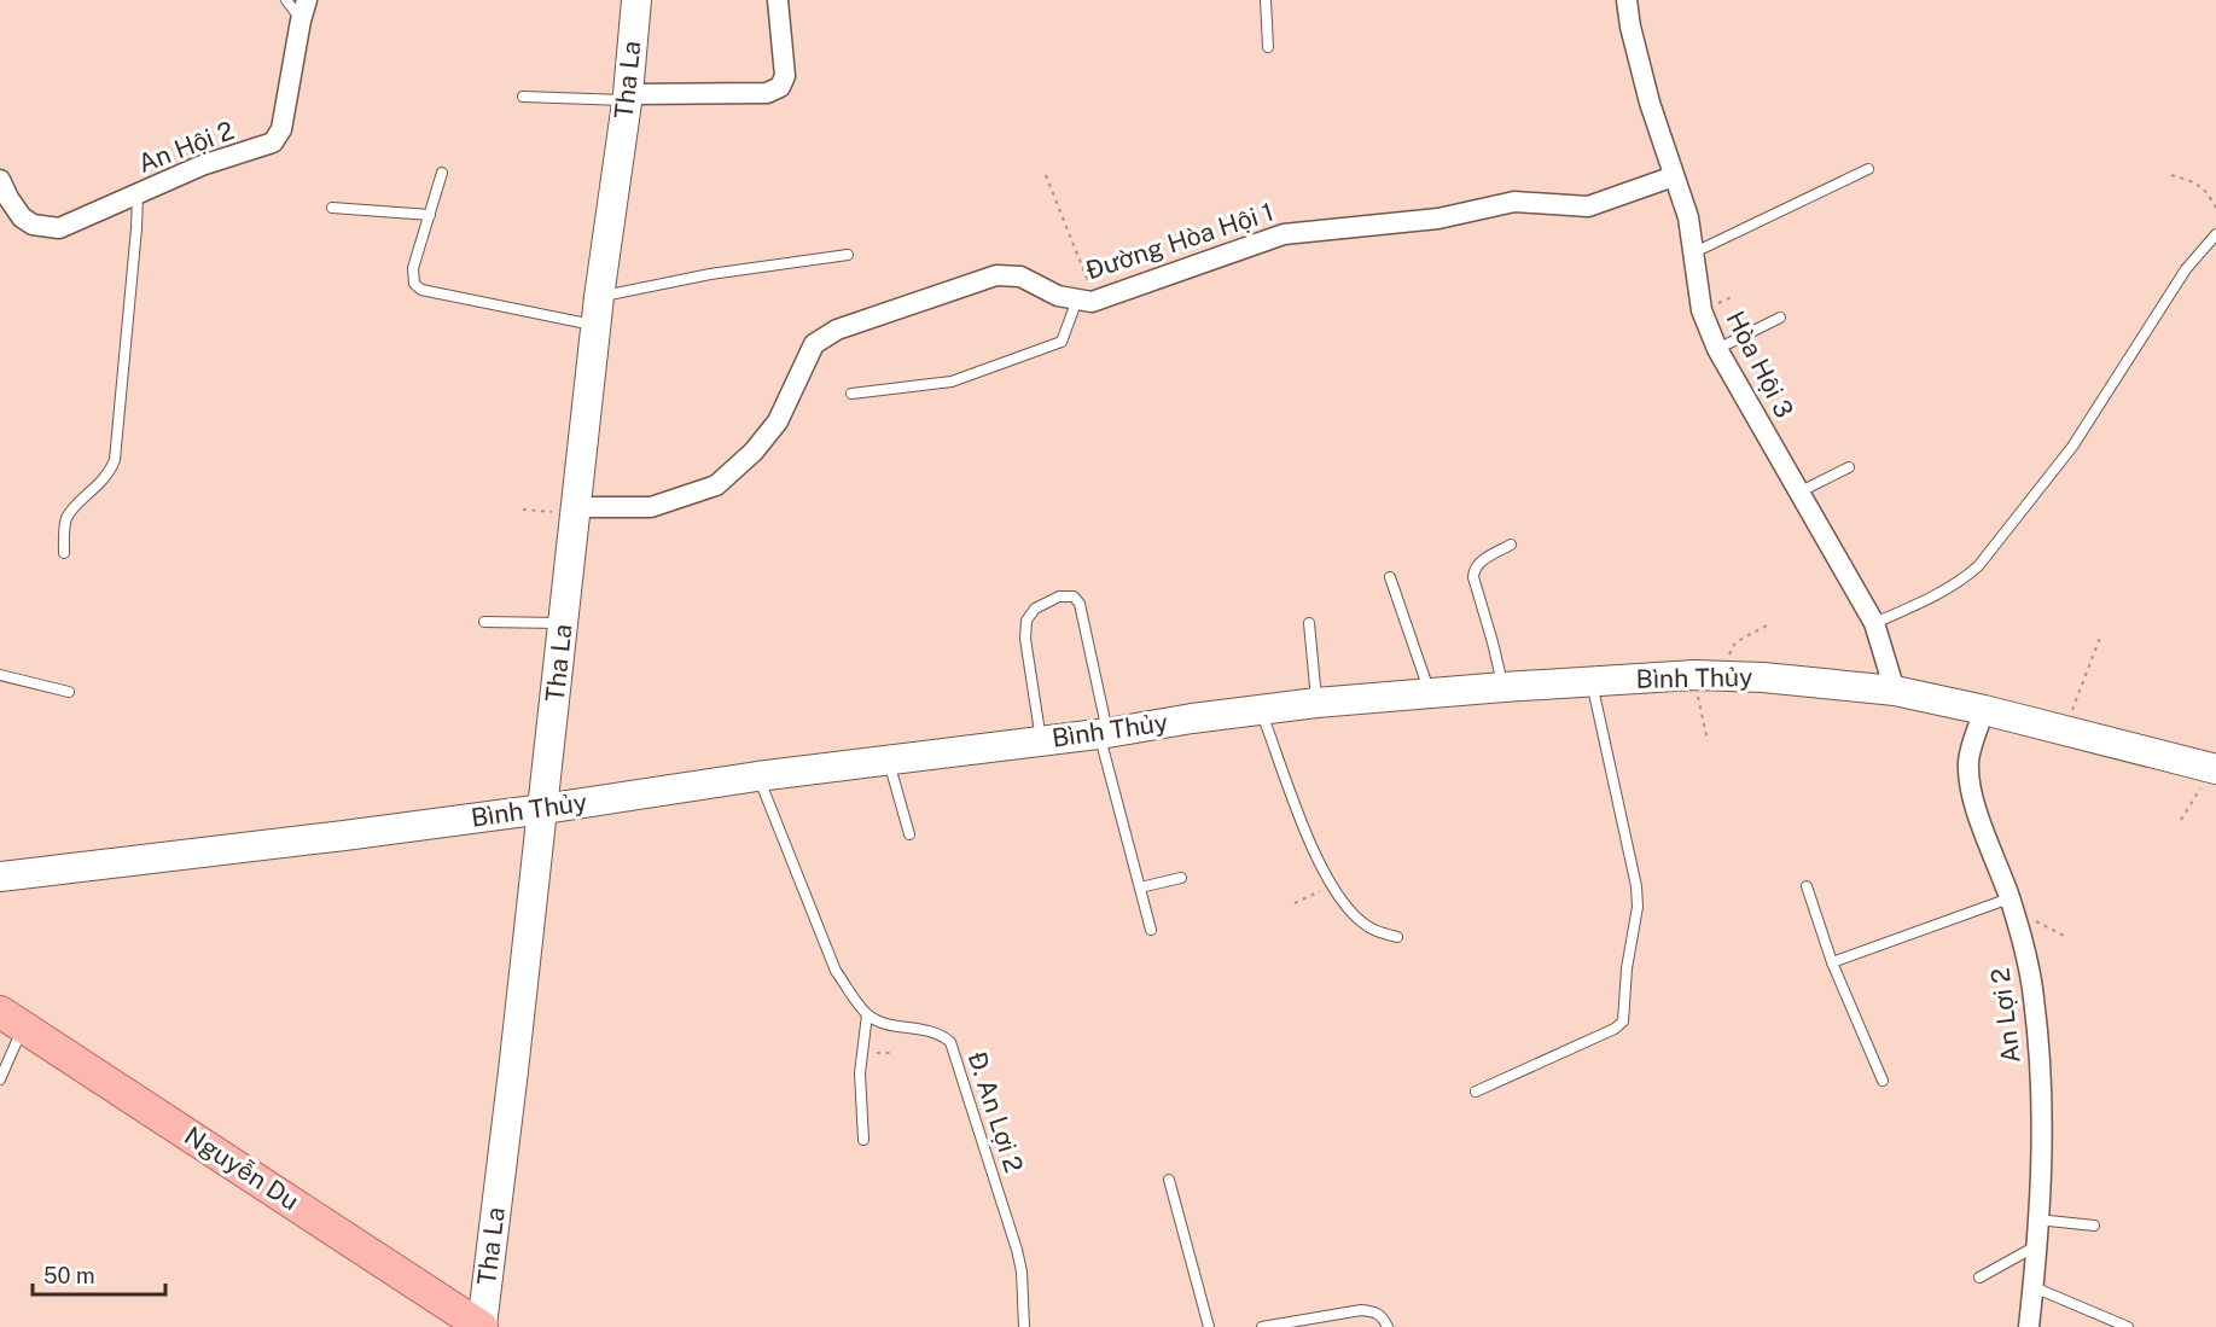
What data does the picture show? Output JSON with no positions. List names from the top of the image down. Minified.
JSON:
{"streets":{"main road":["Tha La","Bình Thủy","Nguyễn Du"],"street":["An Hội 2","Đường Hòa Hội 1","Hòa Hội 3","An Lợi 2"],"lane":["Đ. An Lợi 2"]},"crossings":[["Tha La","Đường Hòa Hội 1"],["Tha La","Bình Thủy"],["Tha La","Nguyễn Du"],["Đường Hòa Hội 1","Hòa Hội 3"],["Hòa Hội 3","Bình Thủy"],["Bình Thủy","An Lợi 2"]],"scale_bar":"50 m"}
